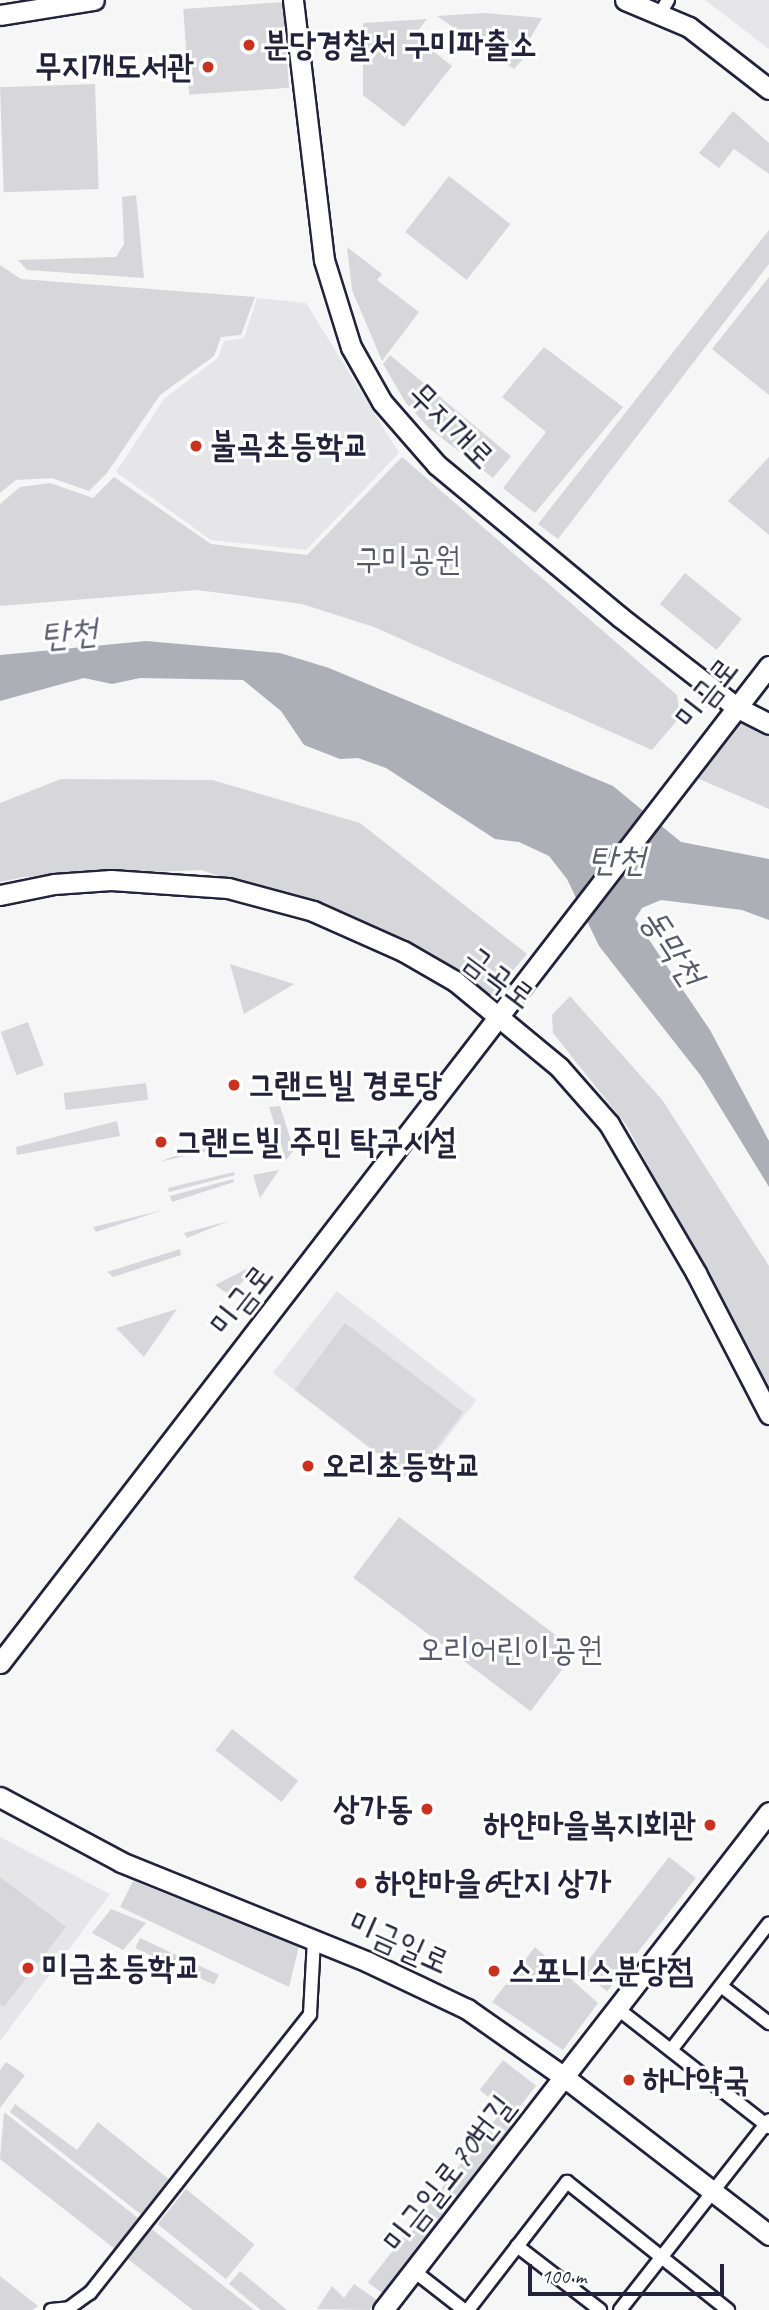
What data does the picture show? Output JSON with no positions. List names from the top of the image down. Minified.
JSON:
{"streets":{"street":["무지개로","미금로","금곡로","미금일로","미금일로70번길"]},"crossings":[["무지개로","미금로"],["미금로","금곡로"],["미금일로","미금일로70번길"]],"water":["탄천","동막천"],"parks":["구미공원","오리어린이공원"],"places":["분당경찰서 구미파출소","무지개도서관","불곡초등학교","그랜드빌 경로당","그랜드빌 주민 탁구시설","오리초등학교","상가동","하얀마을복지회관","하얀마을6단지 상가","미금초등학교","스포니스분당점","하나약국"],"scale_bar":"100 m"}
